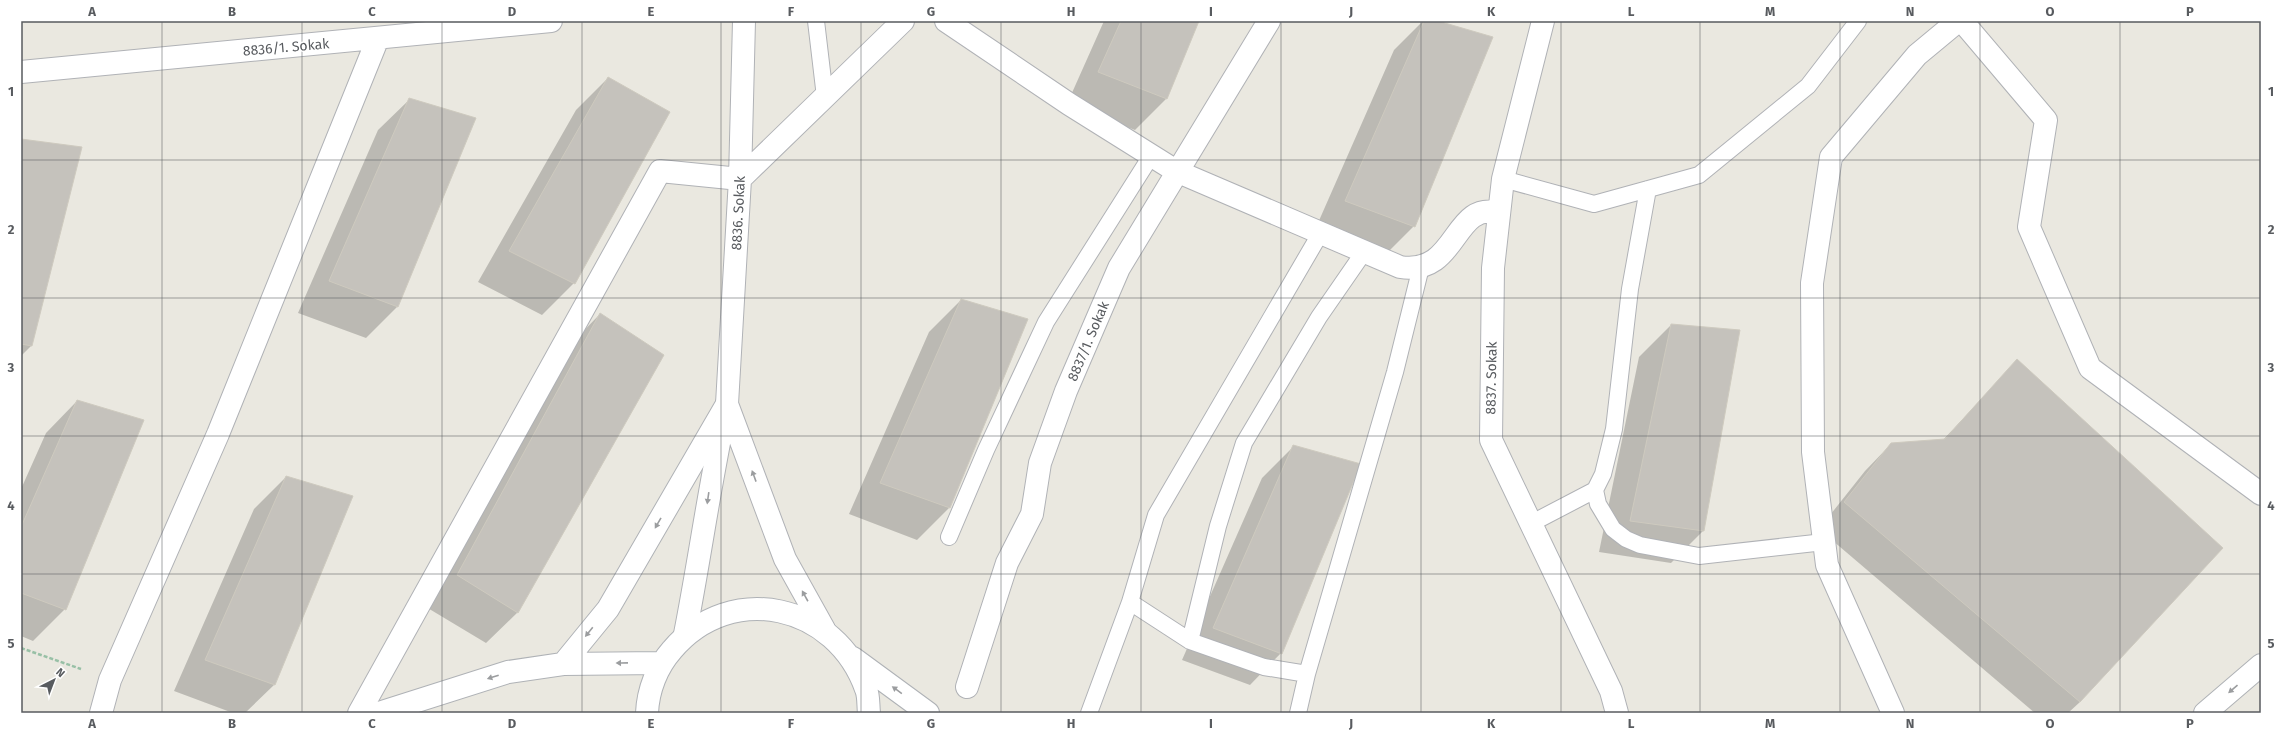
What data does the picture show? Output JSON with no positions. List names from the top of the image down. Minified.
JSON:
{"streets":{"street":["8836/1. Sokak","8836. Sokak","8837/1. Sokak","8837. Sokak"]},"north":"top right","grid":{"columns":["A","B","C","D","E","F","G","H","I","J","K","L","M","N","O","P"],"rows":["1","2","3","4","5"]}}
